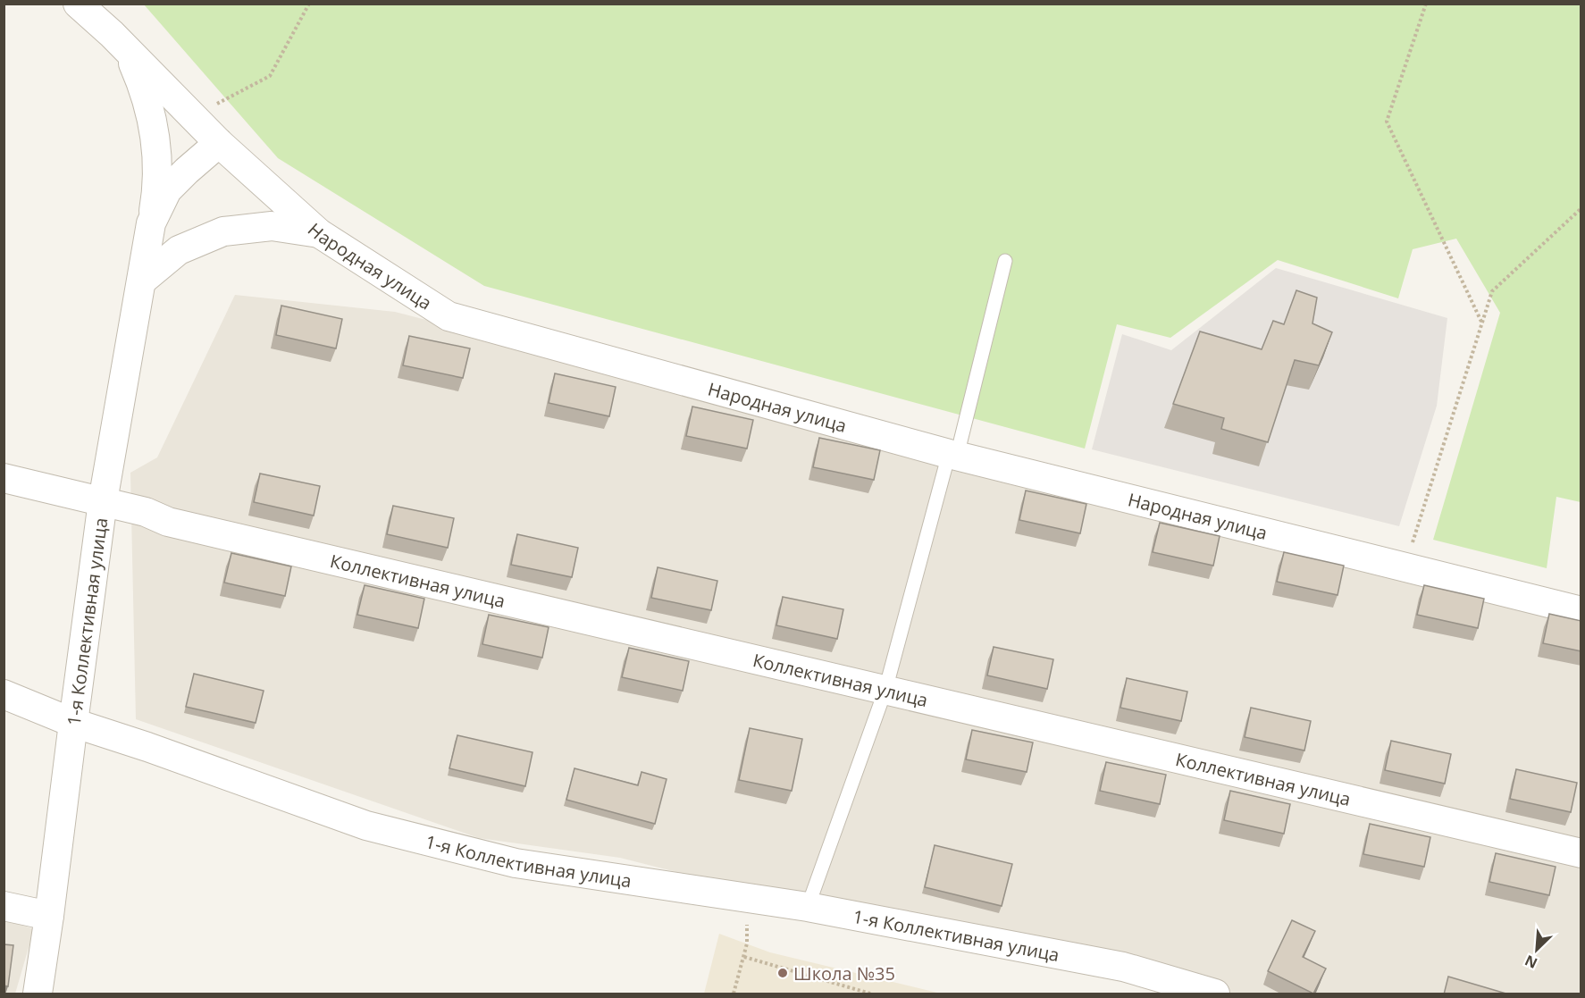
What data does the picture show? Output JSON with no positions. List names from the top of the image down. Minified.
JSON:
{"streets":{"street":["Народная улица","Коллективная улица","1-я Коллективная улица"]},"crossings":[["Народная улица","1-я Коллективная улица"],["Коллективная улица","1-я Коллективная улица"]],"places":["Школа №35"],"north":"bottom left"}
